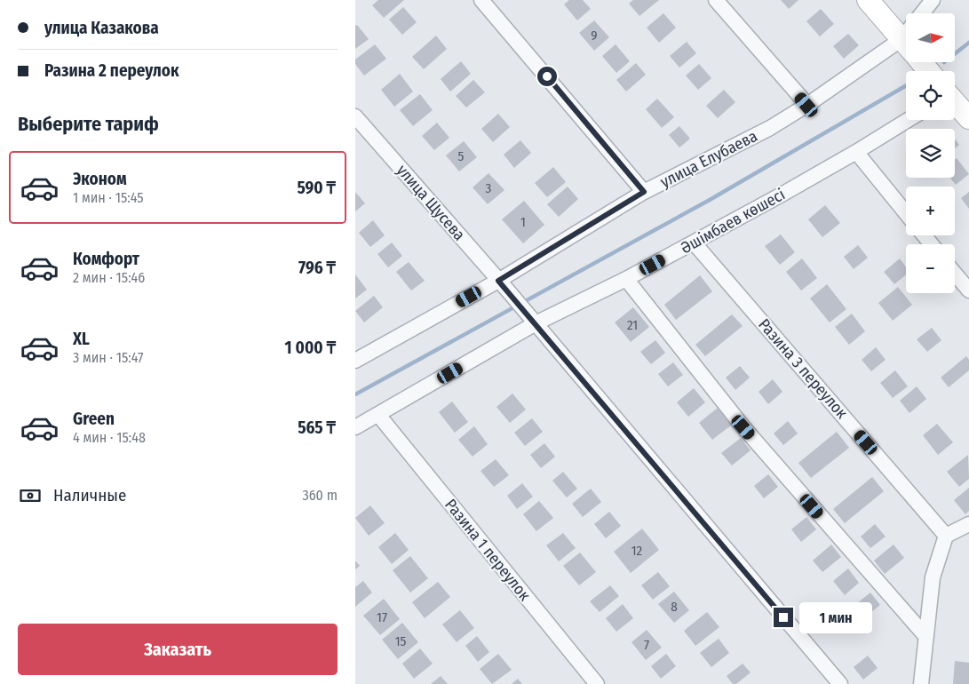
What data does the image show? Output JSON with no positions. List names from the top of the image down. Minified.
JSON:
{"streets":{"street":["улица Елубаева","улица Щусева","Әшімбаев көшесі","Разина 3 переулок","Разина 1 переулок"]},"crossings":[["улица Елубаева","улица Щусева"],["улица Щусева","Әшімбаев көшесі"],["Әшімбаев көшесі","Разина 3 переулок"],["Әшімбаев көшесі","Разина 1 переулок"]],"house_numbers":["9","5","3","1","21","12","8","17","15","7"],"north":"right","page":{"banner":["улица Казакова","Разина 2 переулок"],"map_buttons":["+","−"],"heading":"Выберите тариф","list":[{"name":"Эконом","note":"1 мин · 15:45","value":"590 ₸"},{"name":"Комфорт","note":"2 мин · 15:46","value":"796 ₸"},{"name":"XL","note":"3 мин · 15:47","value":"1 000 ₸"},{"name":"Green","note":"4 мин · 15:48","value":"565 ₸"}],"pay":["Наличные","360 m"],"bubble":"1 мин","buttons":"Заказать"}}
